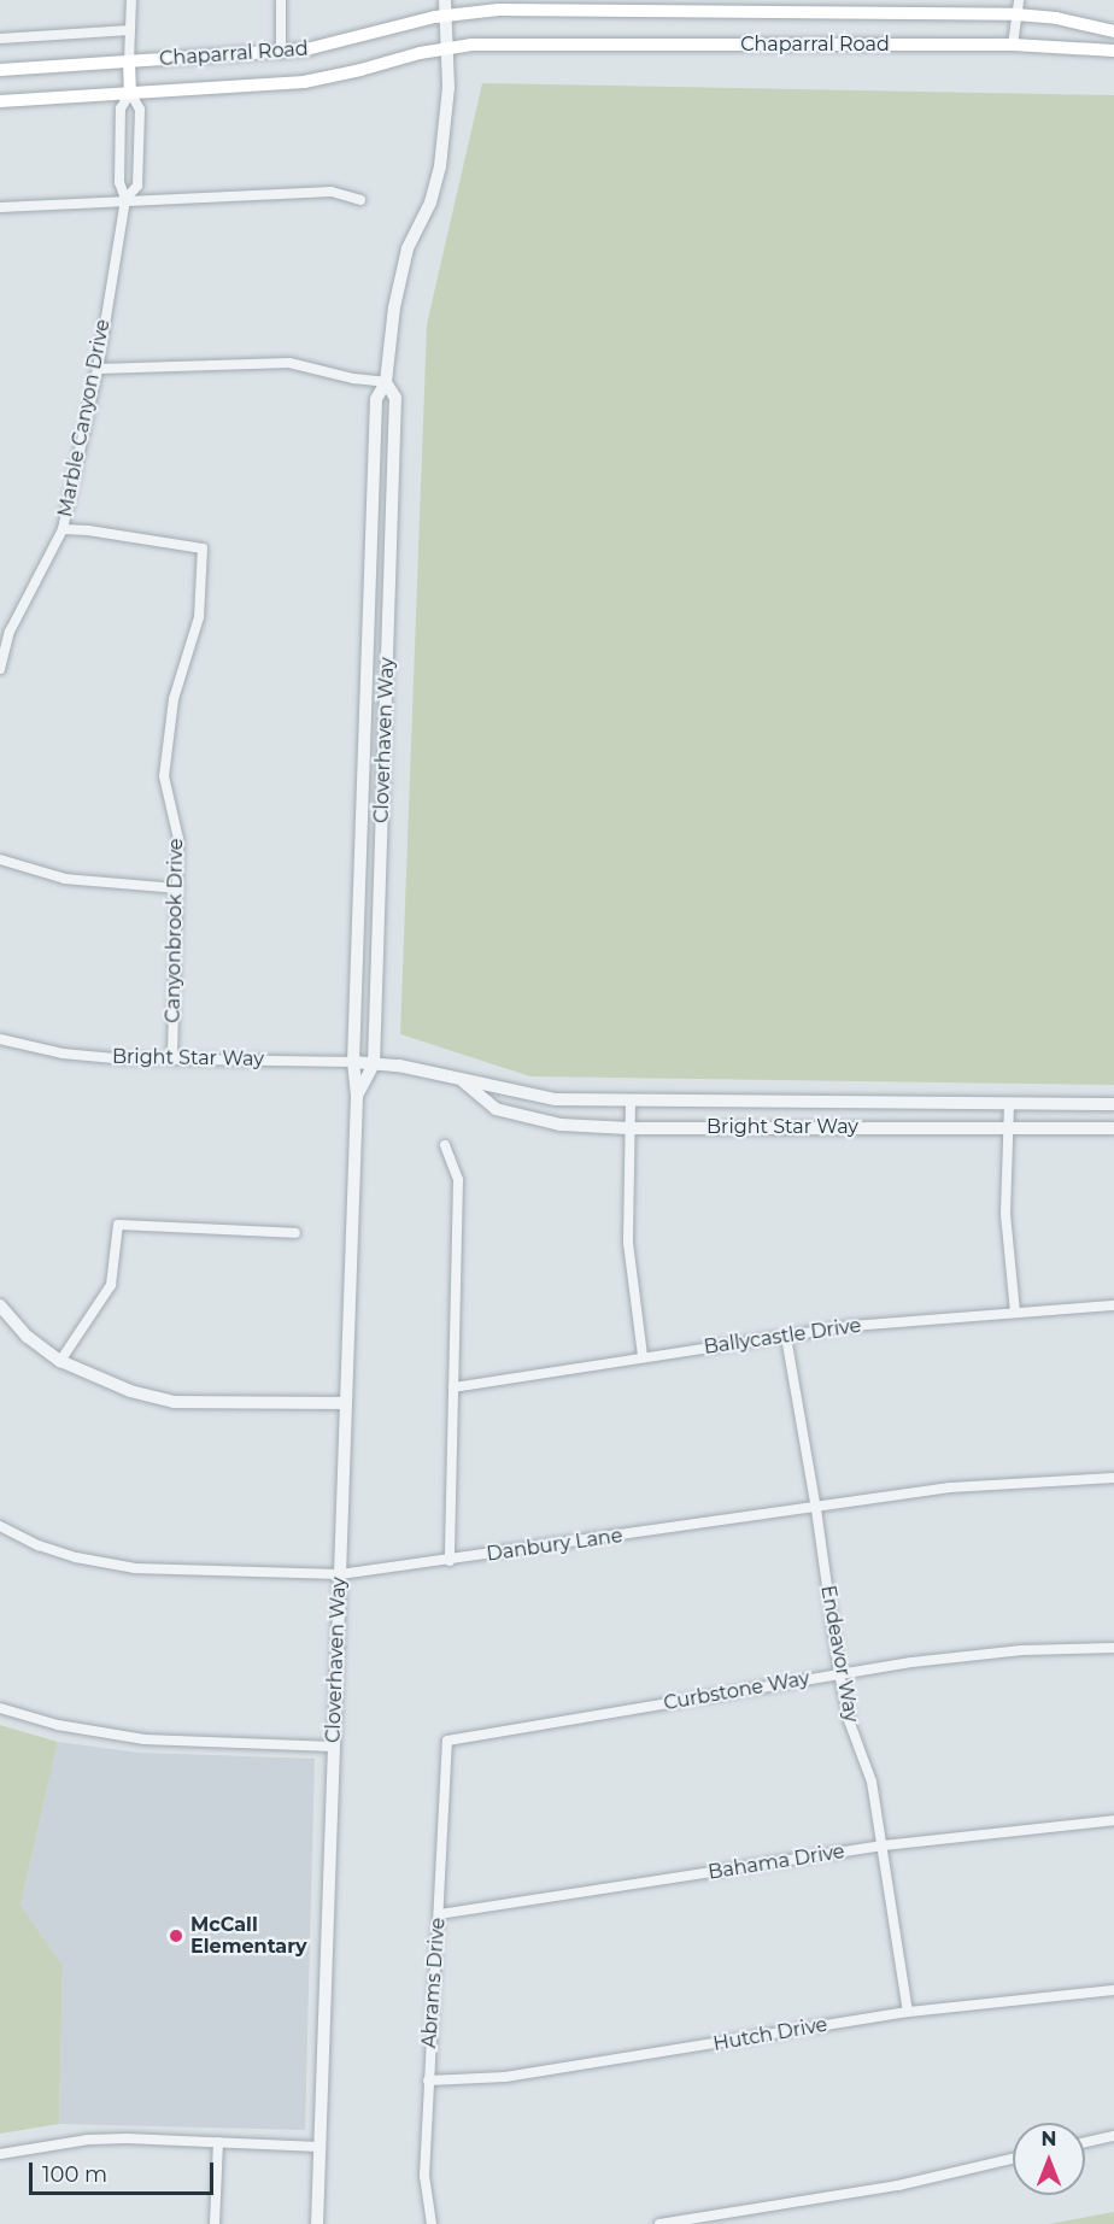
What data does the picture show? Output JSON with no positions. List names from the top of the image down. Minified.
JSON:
{"streets":{"main road":["Chaparral Road"],"street":["Marble Canyon Drive","Cloverhaven Way","Canyonbrook Drive","Bright Star Way","Ballycastle Drive","Danbury Lane","Endeavor Way","Curbstone Way","Bahama Drive","Abrams Drive","Hutch Drive"]},"crossings":[["Chaparral Road","Marble Canyon Drive"],["Chaparral Road","Cloverhaven Way"],["Marble Canyon Drive","Canyonbrook Drive"],["Cloverhaven Way","Bright Star Way"],["Cloverhaven Way","Danbury Lane"],["Canyonbrook Drive","Bright Star Way"],["Ballycastle Drive","Endeavor Way"],["Danbury Lane","Endeavor Way"],["Endeavor Way","Curbstone Way"],["Endeavor Way","Bahama Drive"],["Endeavor Way","Hutch Drive"],["Curbstone Way","Abrams Drive"],["Bahama Drive","Abrams Drive"],["Abrams Drive","Hutch Drive"]],"places":["McCall Elementary"],"scale_bar":"100 m","north":"top"}
